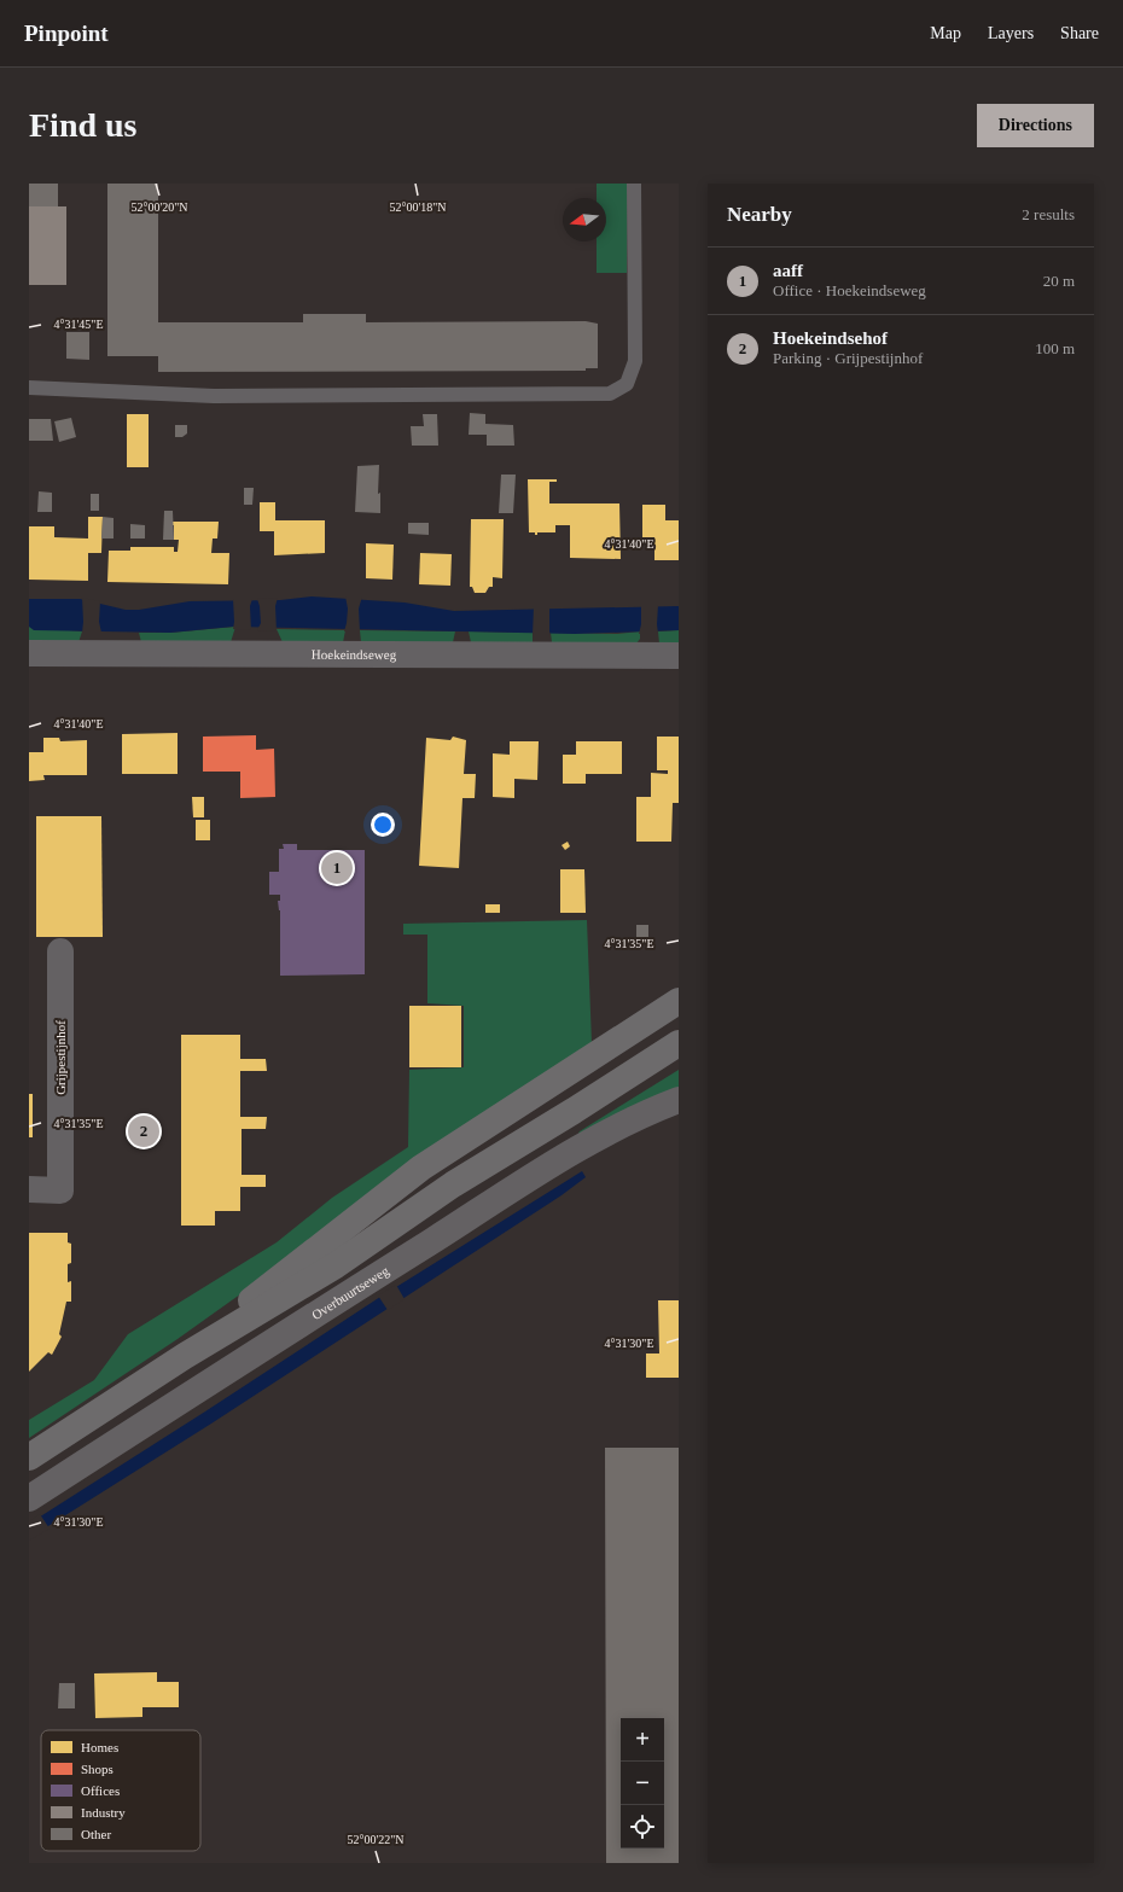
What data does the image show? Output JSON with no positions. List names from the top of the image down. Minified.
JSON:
{"streets":{"street":["Hoekeindseweg","Grijpestijnhof","Overbuurtseweg"]},"legend":["Homes","Shops","Offices","Industry","Other"],"north":"left","page":{"header":"Pinpoint","nav":["Map","Layers","Share"],"buttons":"Directions","title":"Find us","heading":["Nearby","2 results"],"list":[{"mark":"1","name":"aaff","note":"Office · Hoekeindseweg","value":"20 m"},{"mark":"2","name":"Hoekeindsehof","note":"Parking · Grijpestijnhof","value":"100 m"}],"pins":["1","2"],"map_buttons":["+","−"]},"coordinates":["52°00'20\"N","52°00'18\"N","4°31'45\"E","4°31'40\"E","4°31'35\"E","4°31'30\"E","52°00'22\"N"]}
